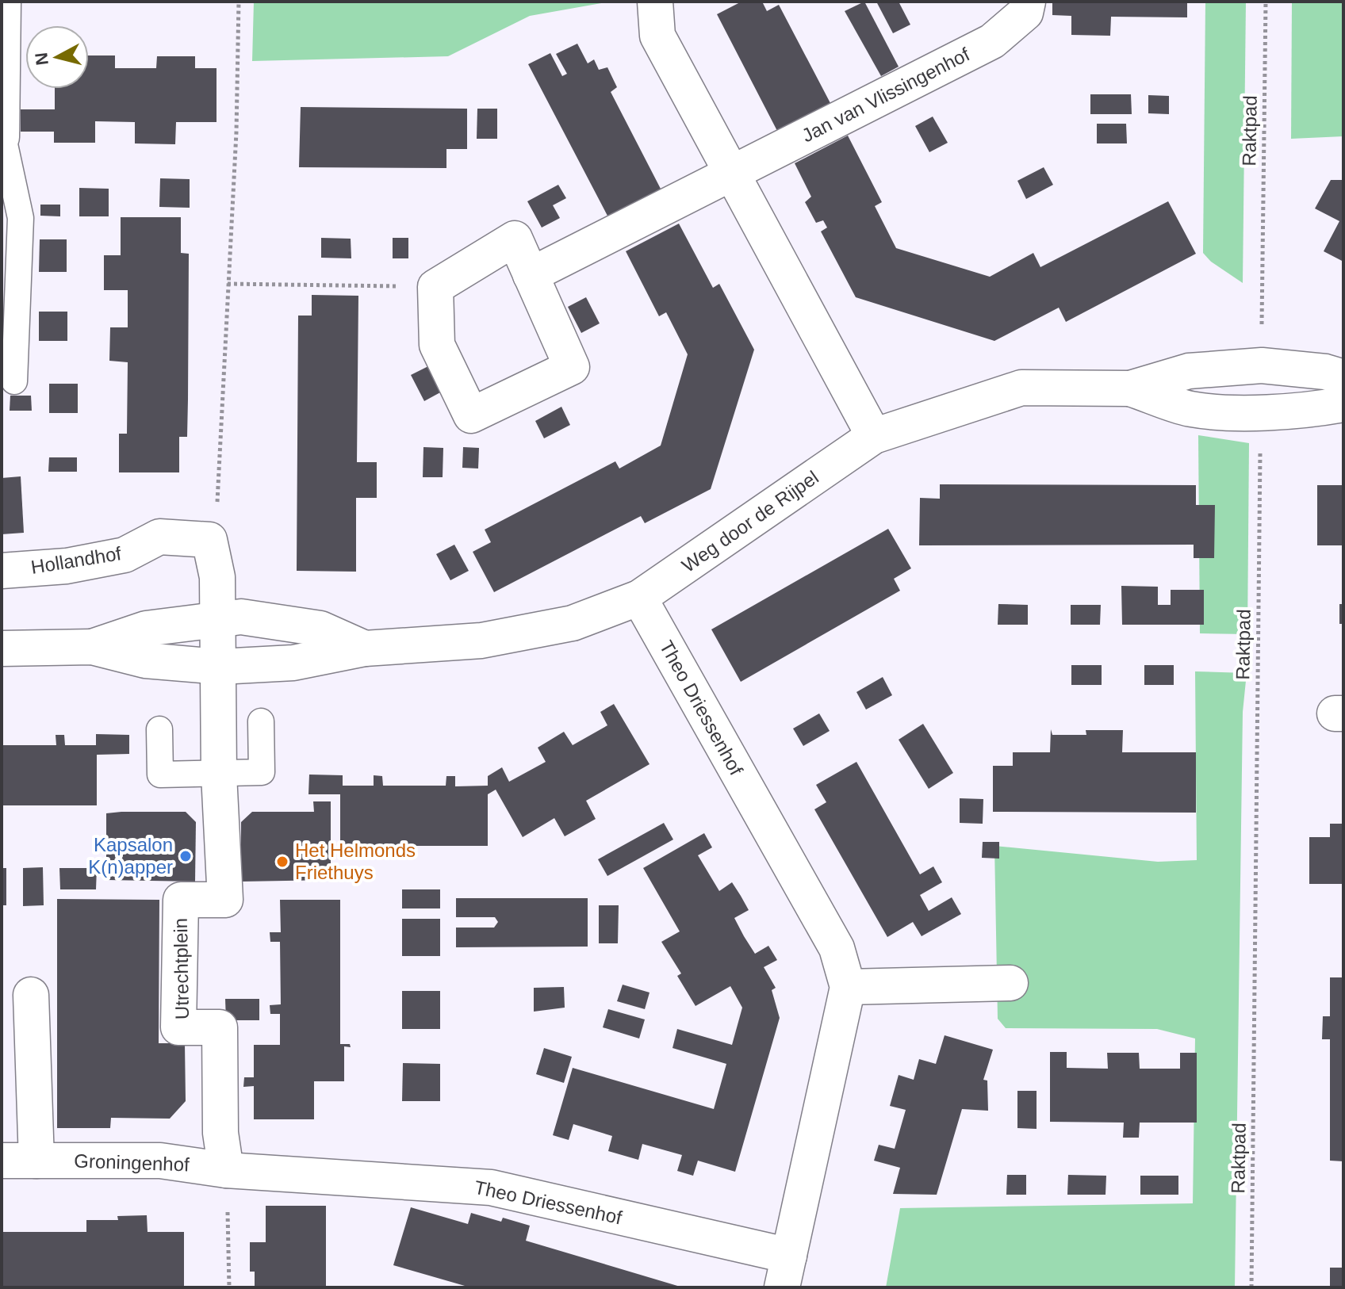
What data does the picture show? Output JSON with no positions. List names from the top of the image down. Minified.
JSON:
{"streets":{"street":["Jan van Vlissingenhof","Weg door de Rijpel","Hollandhof","Theo Driessenhof","Utrechtplein","Groningenhof"],"path":["Raktpad"]},"crossings":[["Raktpad","Weg door de Rijpel"],["Weg door de Rijpel","Theo Driessenhof"],["Weg door de Rijpel","Utrechtplein"],["Theo Driessenhof","Utrechtplein"],["Theo Driessenhof","Groningenhof"],["Utrechtplein","Groningenhof"]],"places":["Kapsalon K(n)apper","Het Helmonds Friethuys"],"north":"left"}
